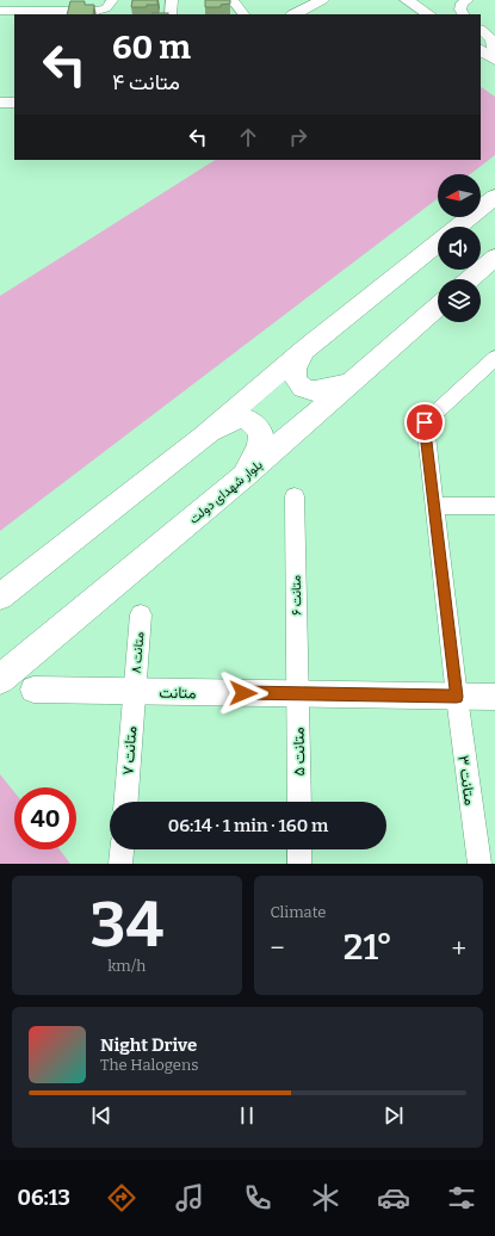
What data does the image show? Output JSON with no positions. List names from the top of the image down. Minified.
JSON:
{"streets":{"main road":["بلوار شهدای دولت"],"street":["متانت ۶","متانت ۸","متانت","متانت ۷","متانت ۵","متانت ۳"]},"crossings":[["متانت ۶","متانت"],["متانت ۶","متانت ۵"],["متانت ۸","متانت"],["متانت ۸","متانت ۷"],["متانت","متانت ۷"],["متانت","متانت ۵"],["متانت","متانت ۳"]],"north":"left","page":{"turn":["60 m","متانت ۴"],"limit":"40","trip":"06:14 · 1 min · 160 m","tile":[["34","km/h"],"Climate"],"heat":["−","21°","+"],"song":["Night Drive","The Halogens"],"tabs":"06:13"}}
